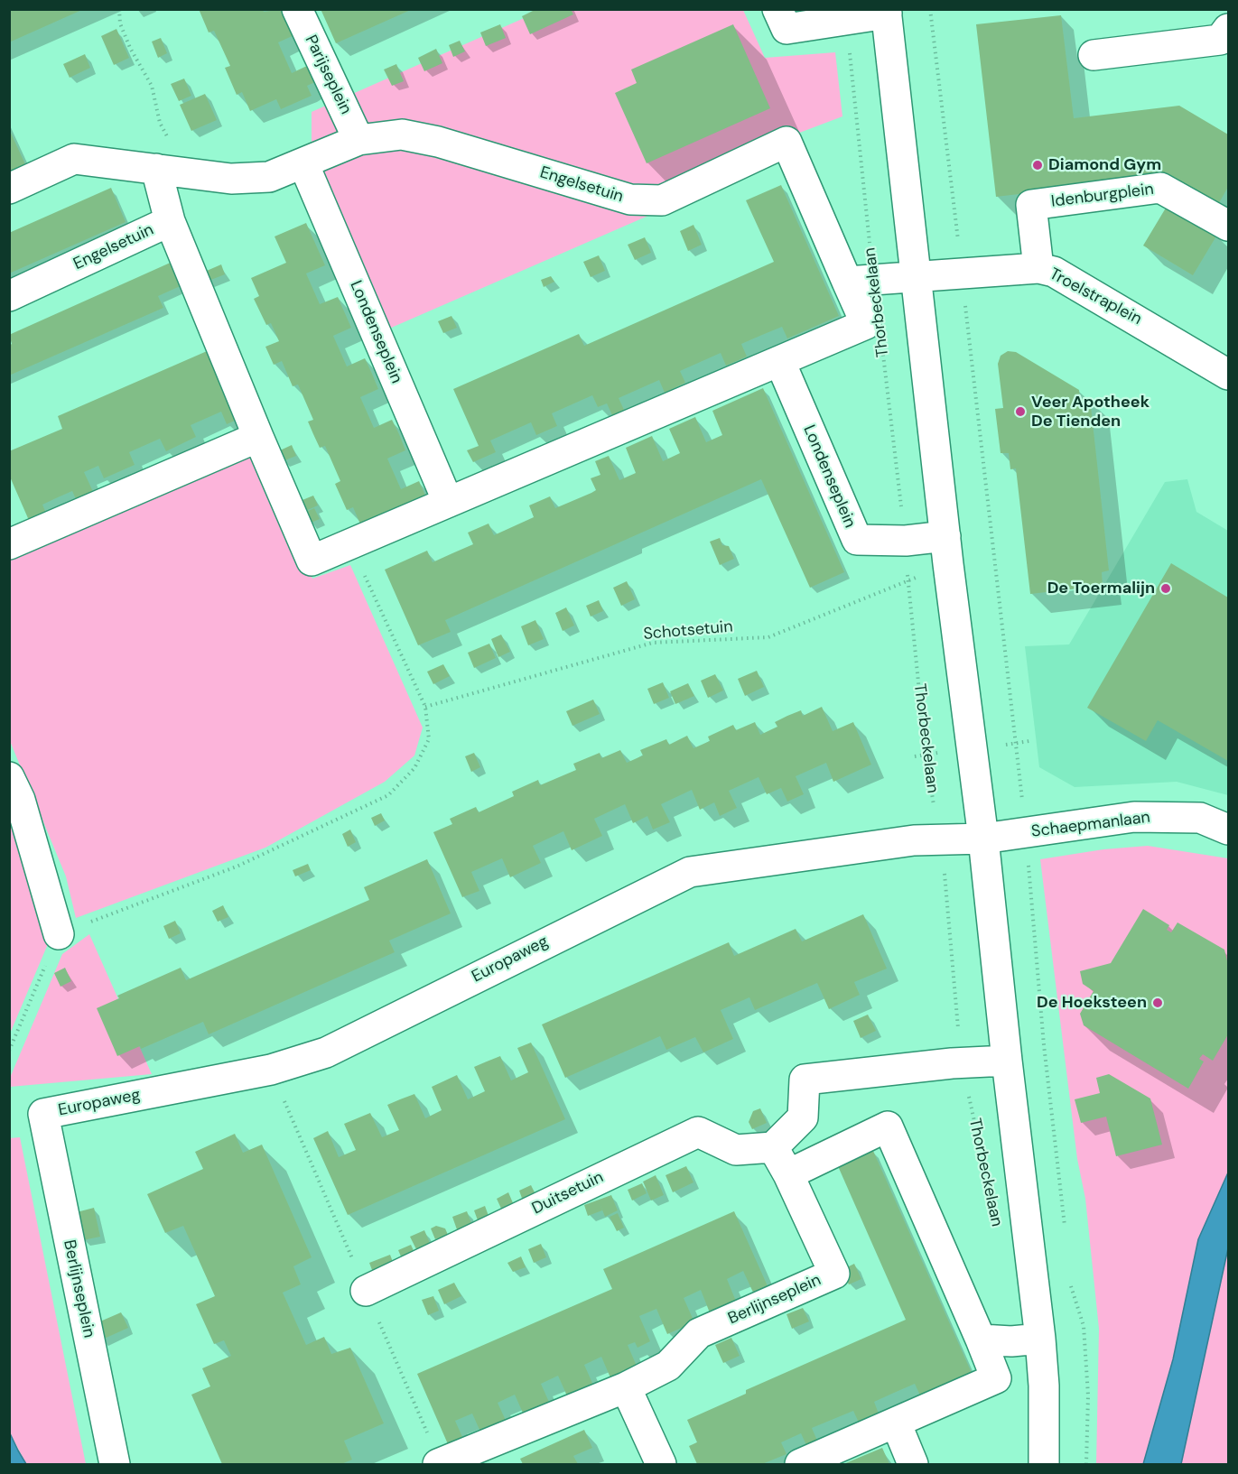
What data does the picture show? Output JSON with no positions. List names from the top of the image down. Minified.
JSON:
{"streets":{"street":["Parijseplein","Engelsetuin","Idenburgplein","Troelstraplein","Thorbeckelaan","Londenseplein","Schaepmanlaan","Europaweg","Duitsetuin","Berlijnseplein"],"path":["Schotsetuin"]},"crossings":[["Parijseplein","Engelsetuin"],["Engelsetuin","Thorbeckelaan"],["Engelsetuin","Londenseplein"],["Idenburgplein","Troelstraplein"],["Troelstraplein","Thorbeckelaan"],["Thorbeckelaan","Londenseplein"],["Thorbeckelaan","Schotsetuin"],["Thorbeckelaan","Schaepmanlaan"],["Thorbeckelaan","Europaweg"],["Londenseplein","Schotsetuin"],["Schaepmanlaan","Europaweg"],["Europaweg","Berlijnseplein"]],"places":["Diamond Gym","Veer Apotheek De Tienden","De Toermalijn","De Hoeksteen"]}
